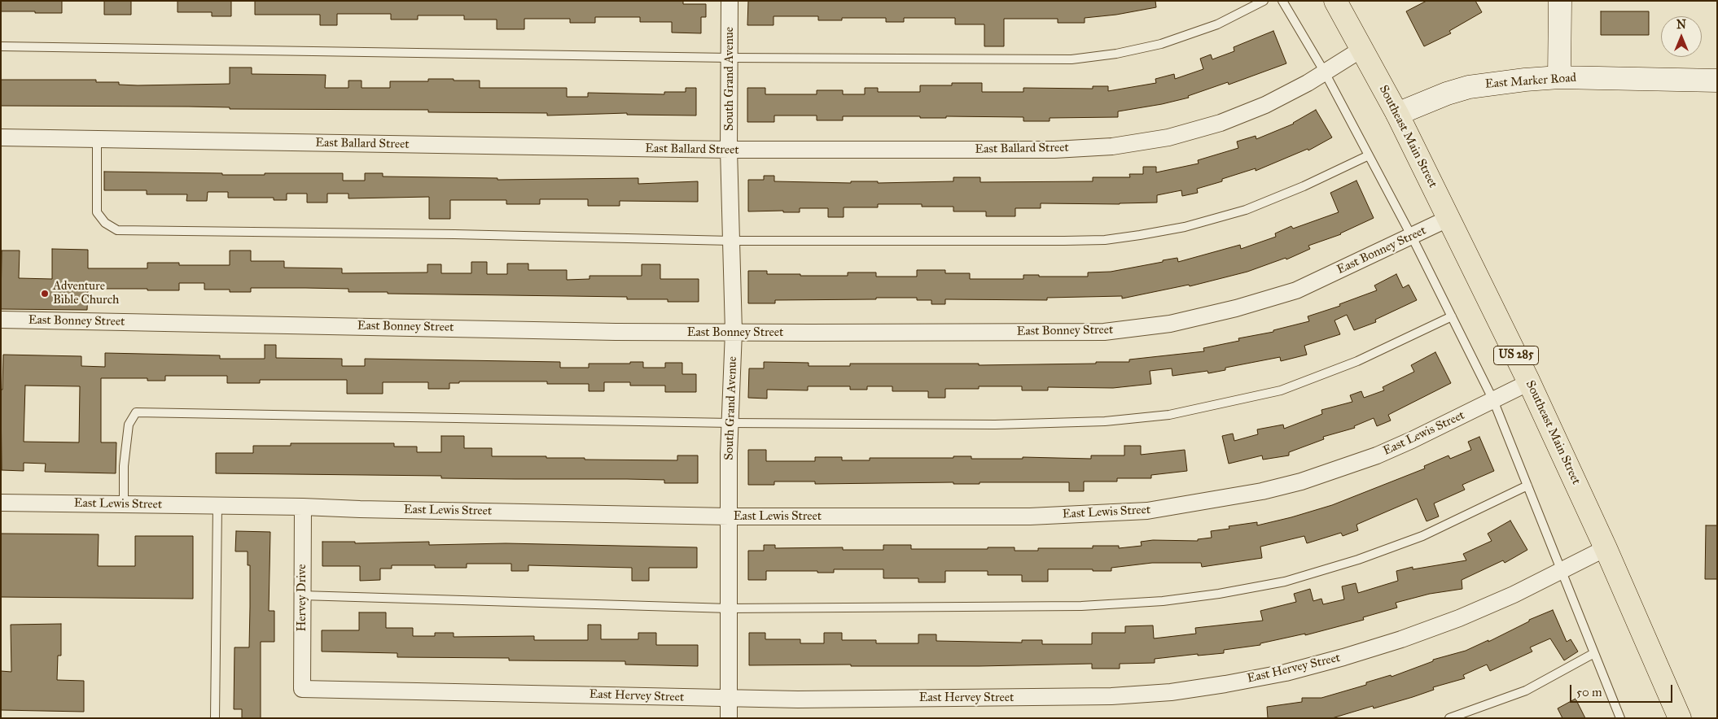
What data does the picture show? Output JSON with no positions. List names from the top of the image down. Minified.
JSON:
{"streets":{"main road":["Southeast Main Street","US 285"],"street":["South Grand Avenue","East Marker Road","East Ballard Street","East Bonney Street","East Lewis Street","Hervey Drive","East Hervey Street"]},"crossings":[["South Grand Avenue","East Ballard Street"],["South Grand Avenue","East Bonney Street"],["South Grand Avenue","East Lewis Street"],["South Grand Avenue","East Hervey Street"],["East Marker Road","Southeast Main Street"],["Southeast Main Street","East Ballard Street"],["Southeast Main Street","East Bonney Street"],["Southeast Main Street","East Lewis Street"],["Southeast Main Street","East Hervey Street"],["East Lewis Street","Hervey Drive"],["Hervey Drive","East Hervey Street"]],"places":["Adventure Bible Church"],"scale_bar":"50 m","north":"top"}
